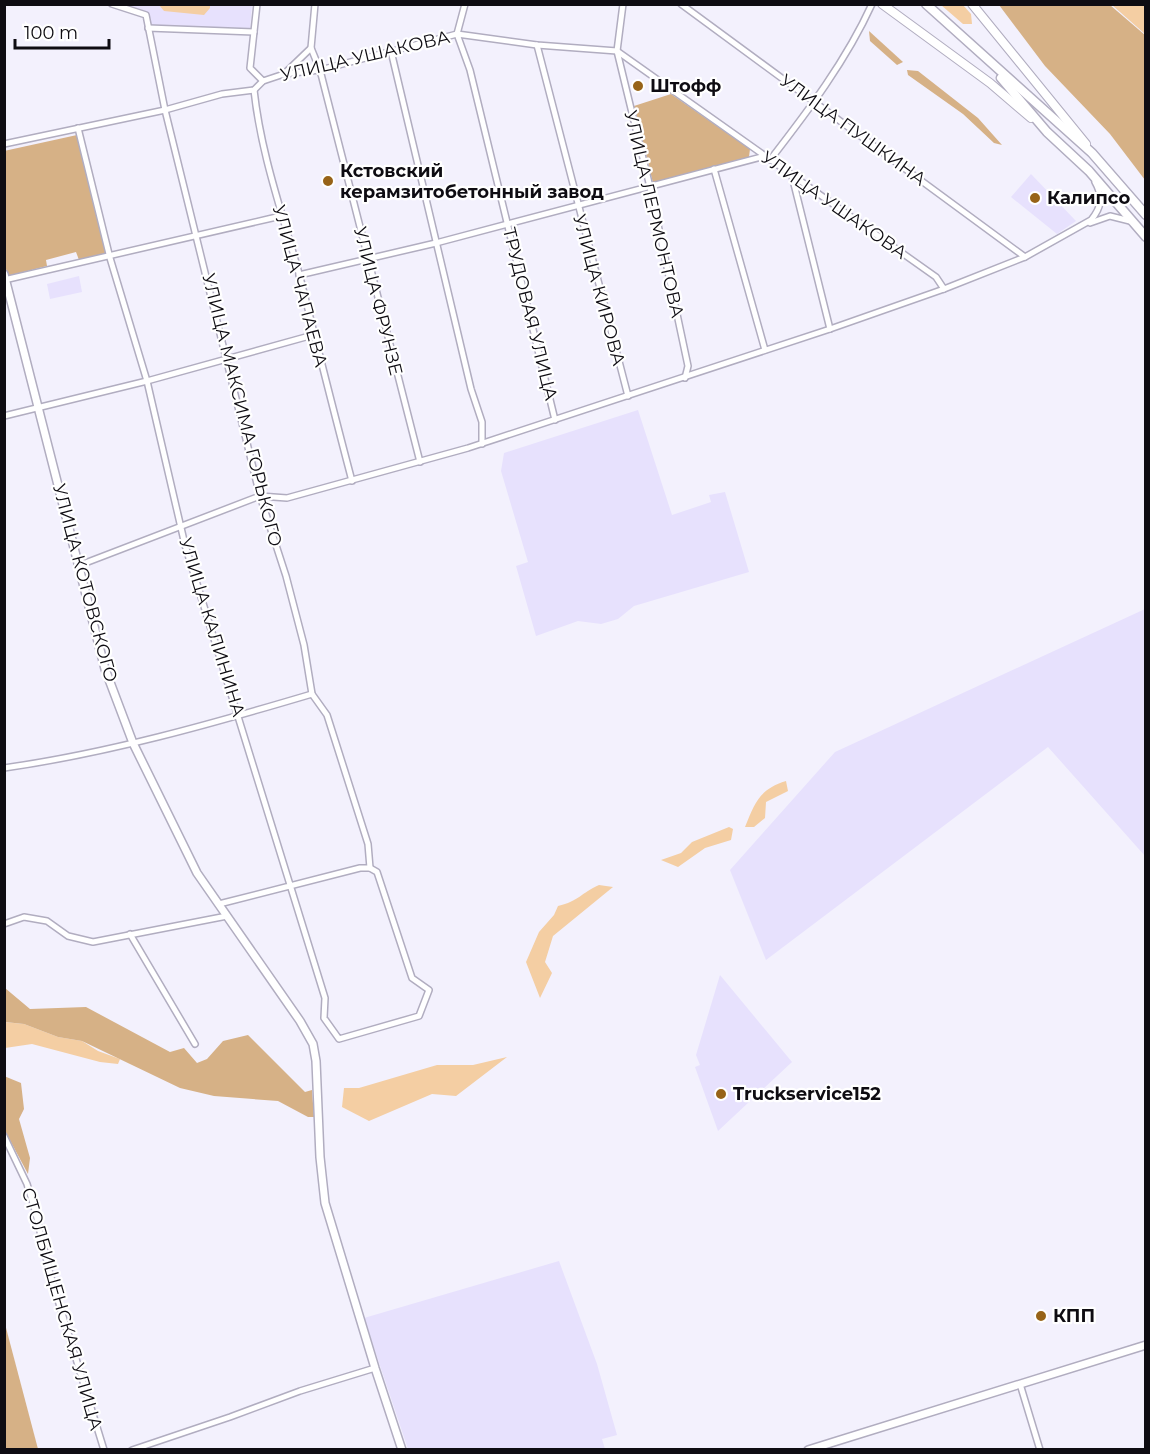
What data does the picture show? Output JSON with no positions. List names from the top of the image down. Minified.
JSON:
{"streets":{"street":["УЛИЦА УШАКОВА","УЛИЦА ПУШКИНА","УЛИЦА ЛЕРМОНТОВА","УЛИЦА ЧАПАЕВА","УЛИЦА КИРОВА","УЛИЦА ФРУНЗЕ","ТРУДОВАЯ УЛИЦА","УЛИЦА МАКСИМА ГОРЬКОГО","УЛИЦА КОТОВСКОГО","УЛИЦА КАЛИНИНА","СТОЛБИЩЕНСКАЯ УЛИЦА"]},"crossings":[["УЛИЦА УШАКОВА","УЛИЦА ЛЕРМОНТОВА"],["УЛИЦА УШАКОВА","УЛИЦА ЧАПАЕВА"],["УЛИЦА УШАКОВА","УЛИЦА КИРОВА"],["УЛИЦА УШАКОВА","УЛИЦА ФРУНЗЕ"],["УЛИЦА УШАКОВА","ТРУДОВАЯ УЛИЦА"],["УЛИЦА МАКСИМА ГОРЬКОГО","УЛИЦА КАЛИНИНА"]],"places":["Штофф","Кстовский керамзитобетонный завод","Калипсо","Truckservice152","КПП"],"scale_bar":"100 m"}
